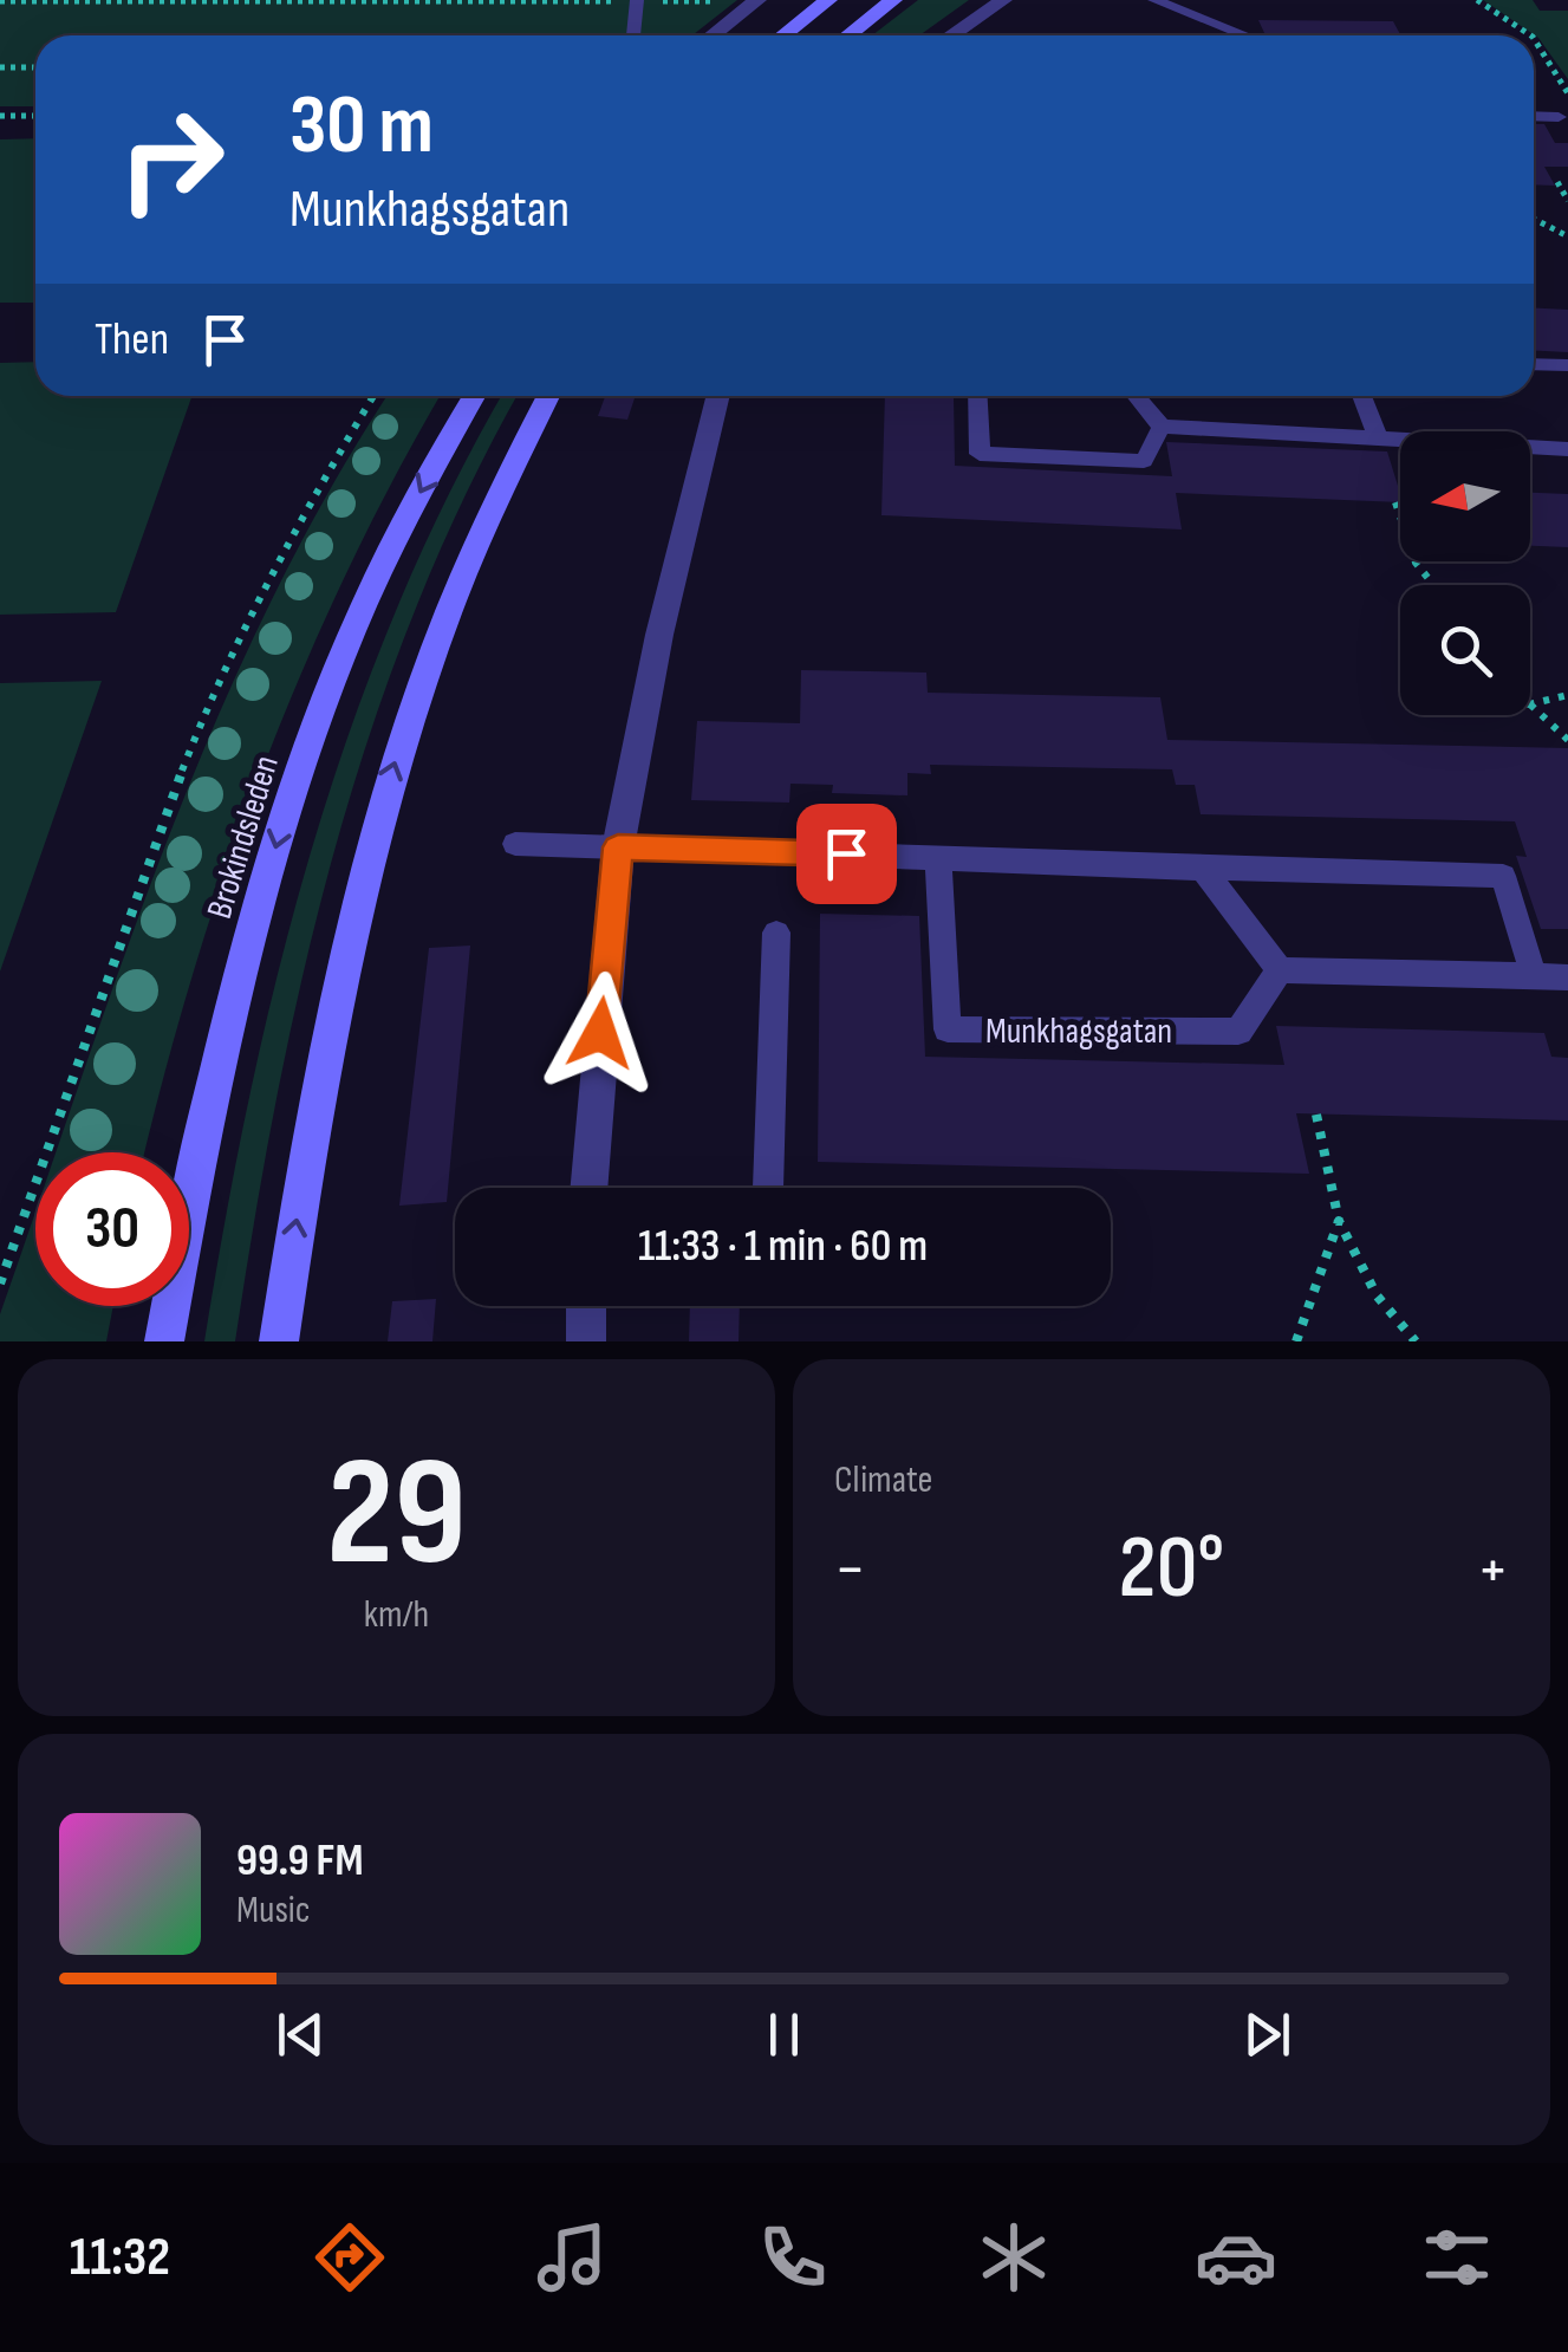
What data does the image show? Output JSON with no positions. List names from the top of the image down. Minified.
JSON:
{"streets":{"main road":["Brokindsleden"],"lane":["Munkhagsgatan"]},"north":"left","page":{"turn":["30 m","Munkhagsgatan"],"then":"Then","limit":"30","trip":"11:33 · 1 min · 60 m","tile":[["29","km/h"],"Climate"],"heat":["−","20°","+"],"song":["99.9 FM","Music"],"tabs":"11:32"}}
